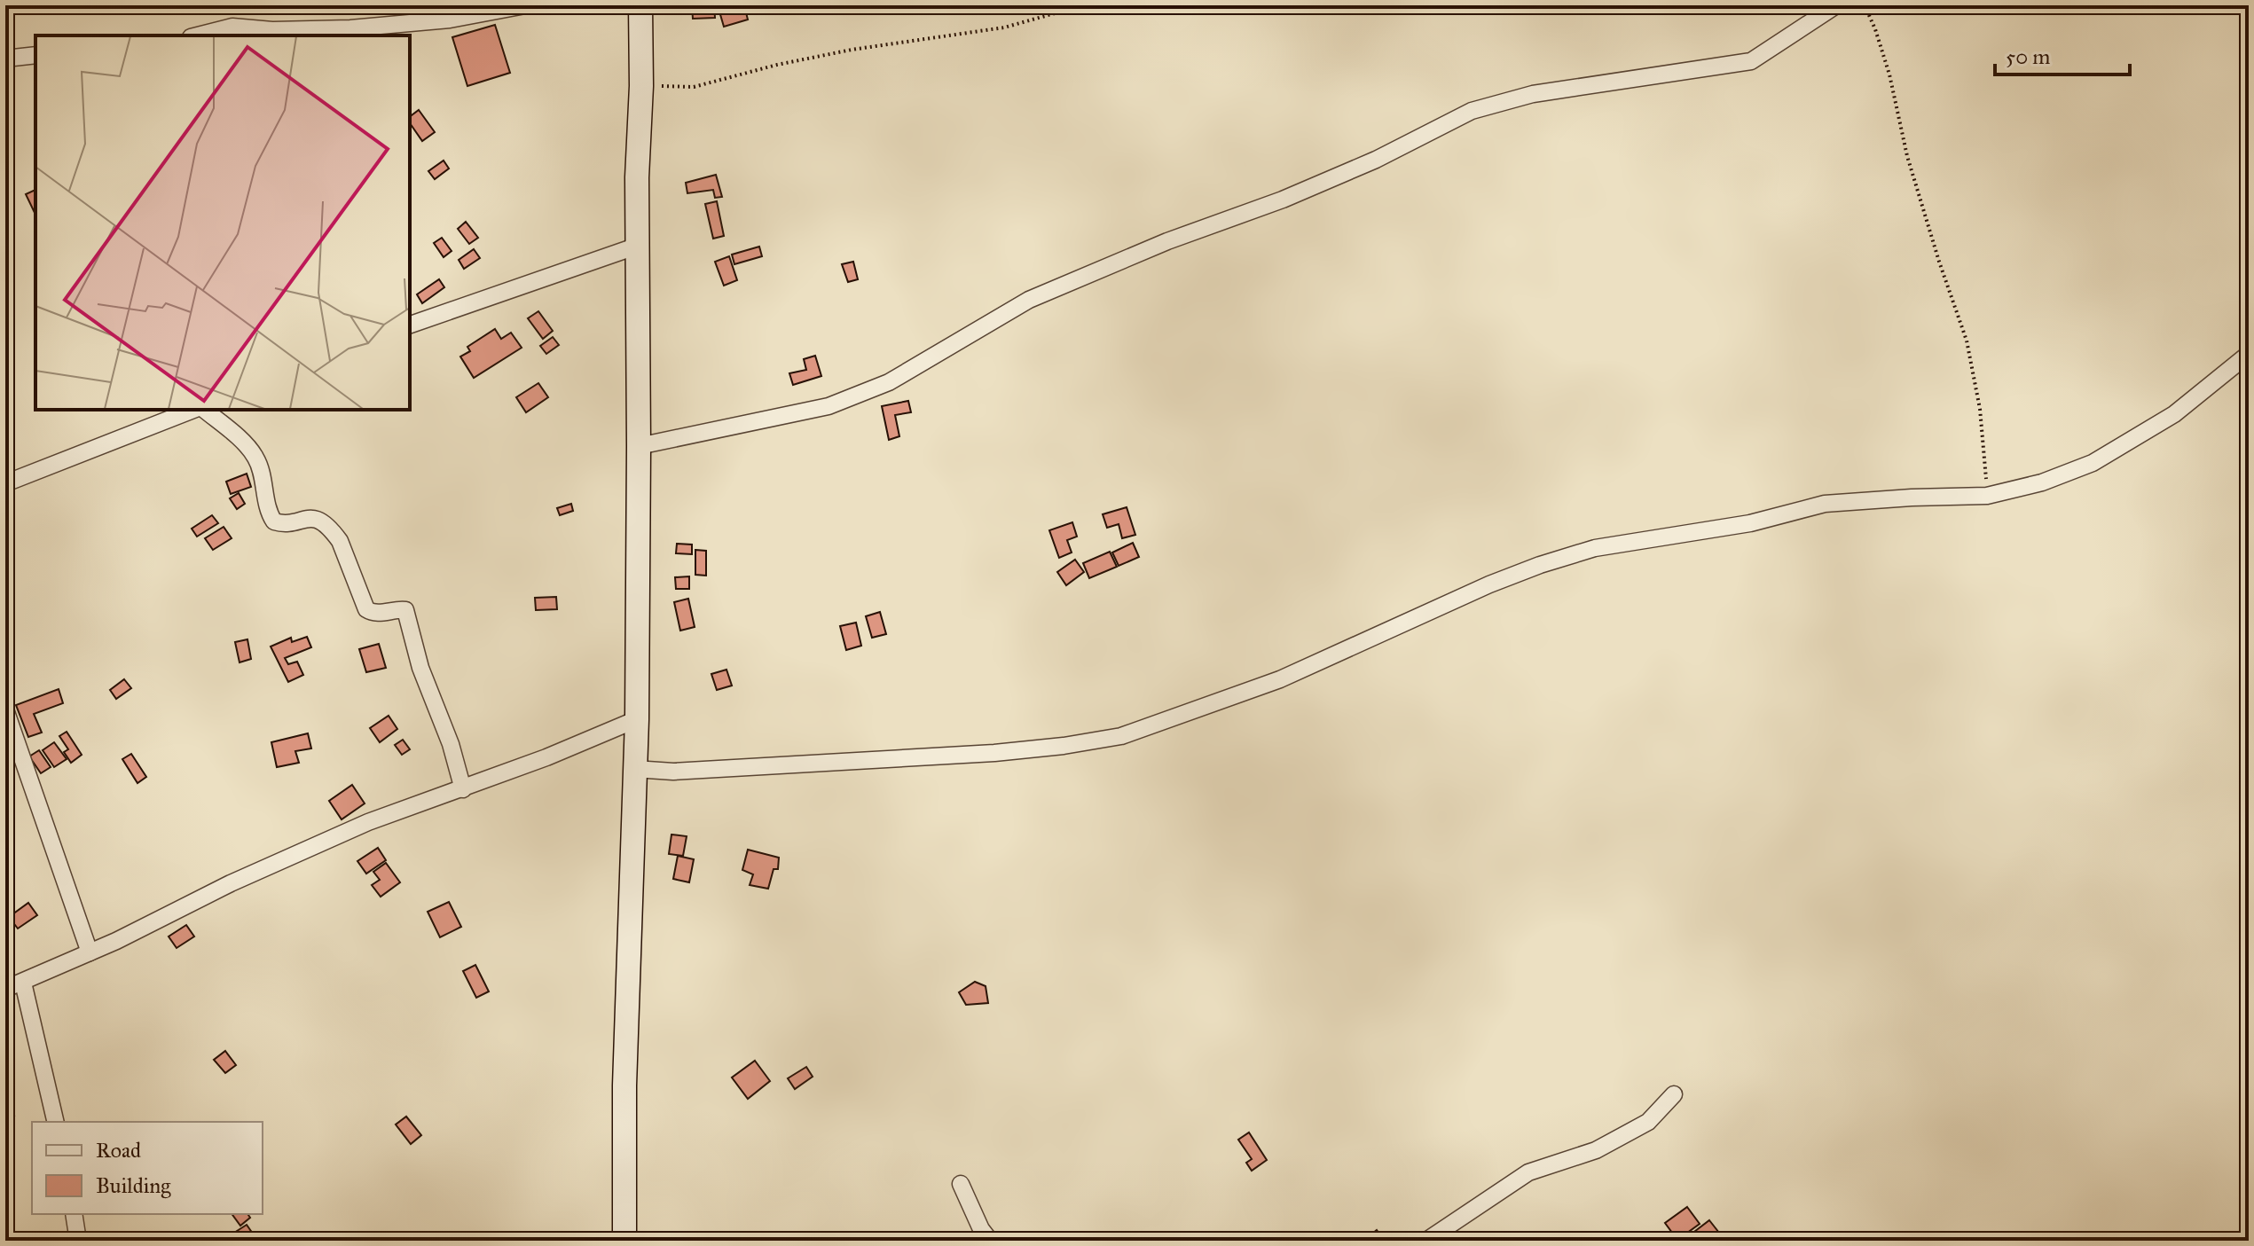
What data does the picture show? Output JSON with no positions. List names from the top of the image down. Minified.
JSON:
{"legend":["Road","Building"],"scale_bar":"50 m"}
